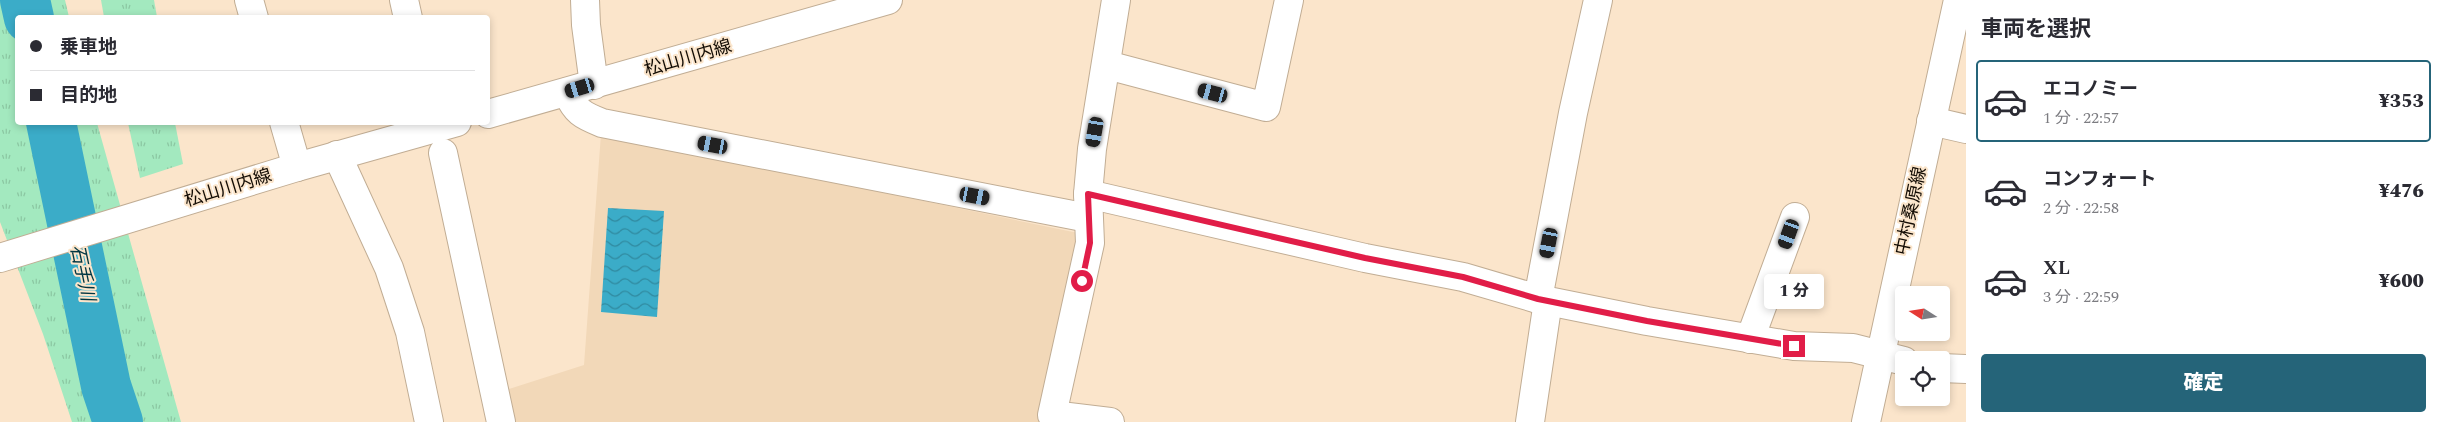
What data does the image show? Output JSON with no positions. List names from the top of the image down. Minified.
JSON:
{"streets":{"street":["松山川内線","中村桑原線"]},"water":["石手川"],"north":"left","page":{"heading":"車両を選択","banner":["乗車地","目的地"],"list":[{"name":"エコノミー","note":"1 分 · 22:57","value":"¥353"},{"name":"コンフォート","note":"2 分 · 22:58","value":"¥476"},{"name":"XL","note":"3 分 · 22:59","value":"¥600"}],"bubble":"1 分","buttons":"確定"}}
